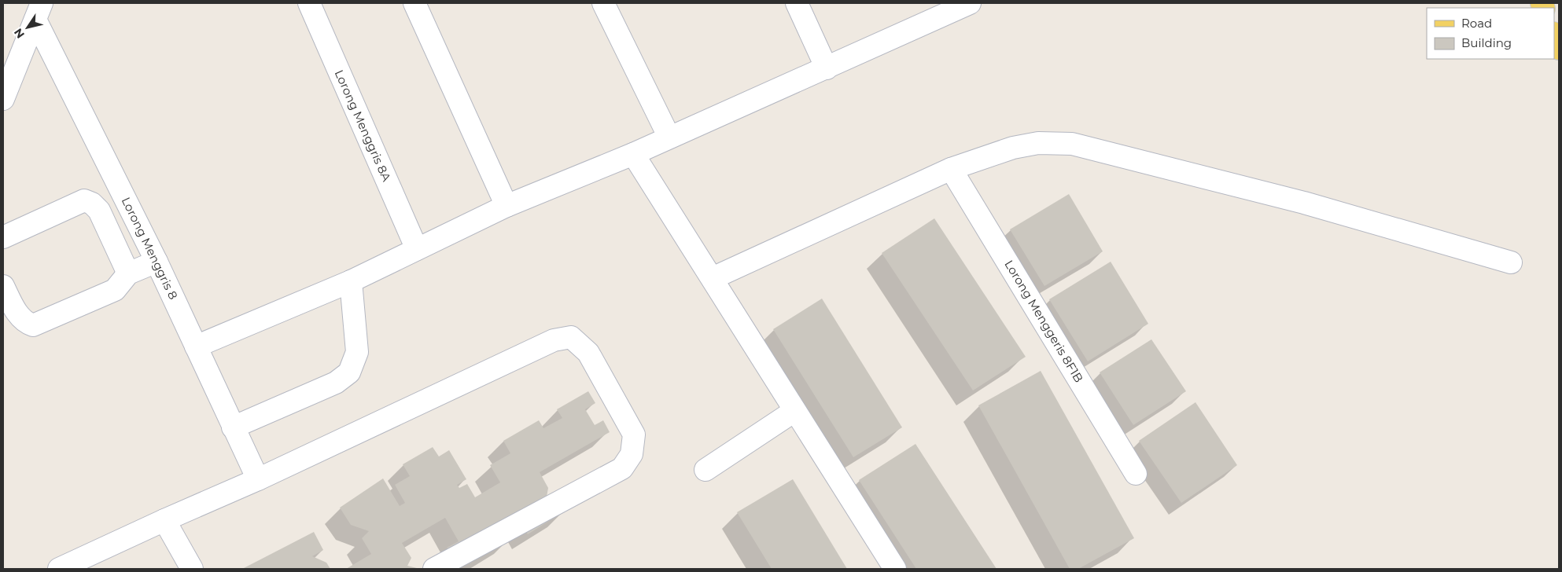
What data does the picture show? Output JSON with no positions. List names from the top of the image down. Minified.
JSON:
{"streets":{"street":["Lorong Menggris 8A","Lorong Menggris 8","Lorong Menggeris 8F1B"]},"legend":["Road","Building"],"north":"bottom left"}
